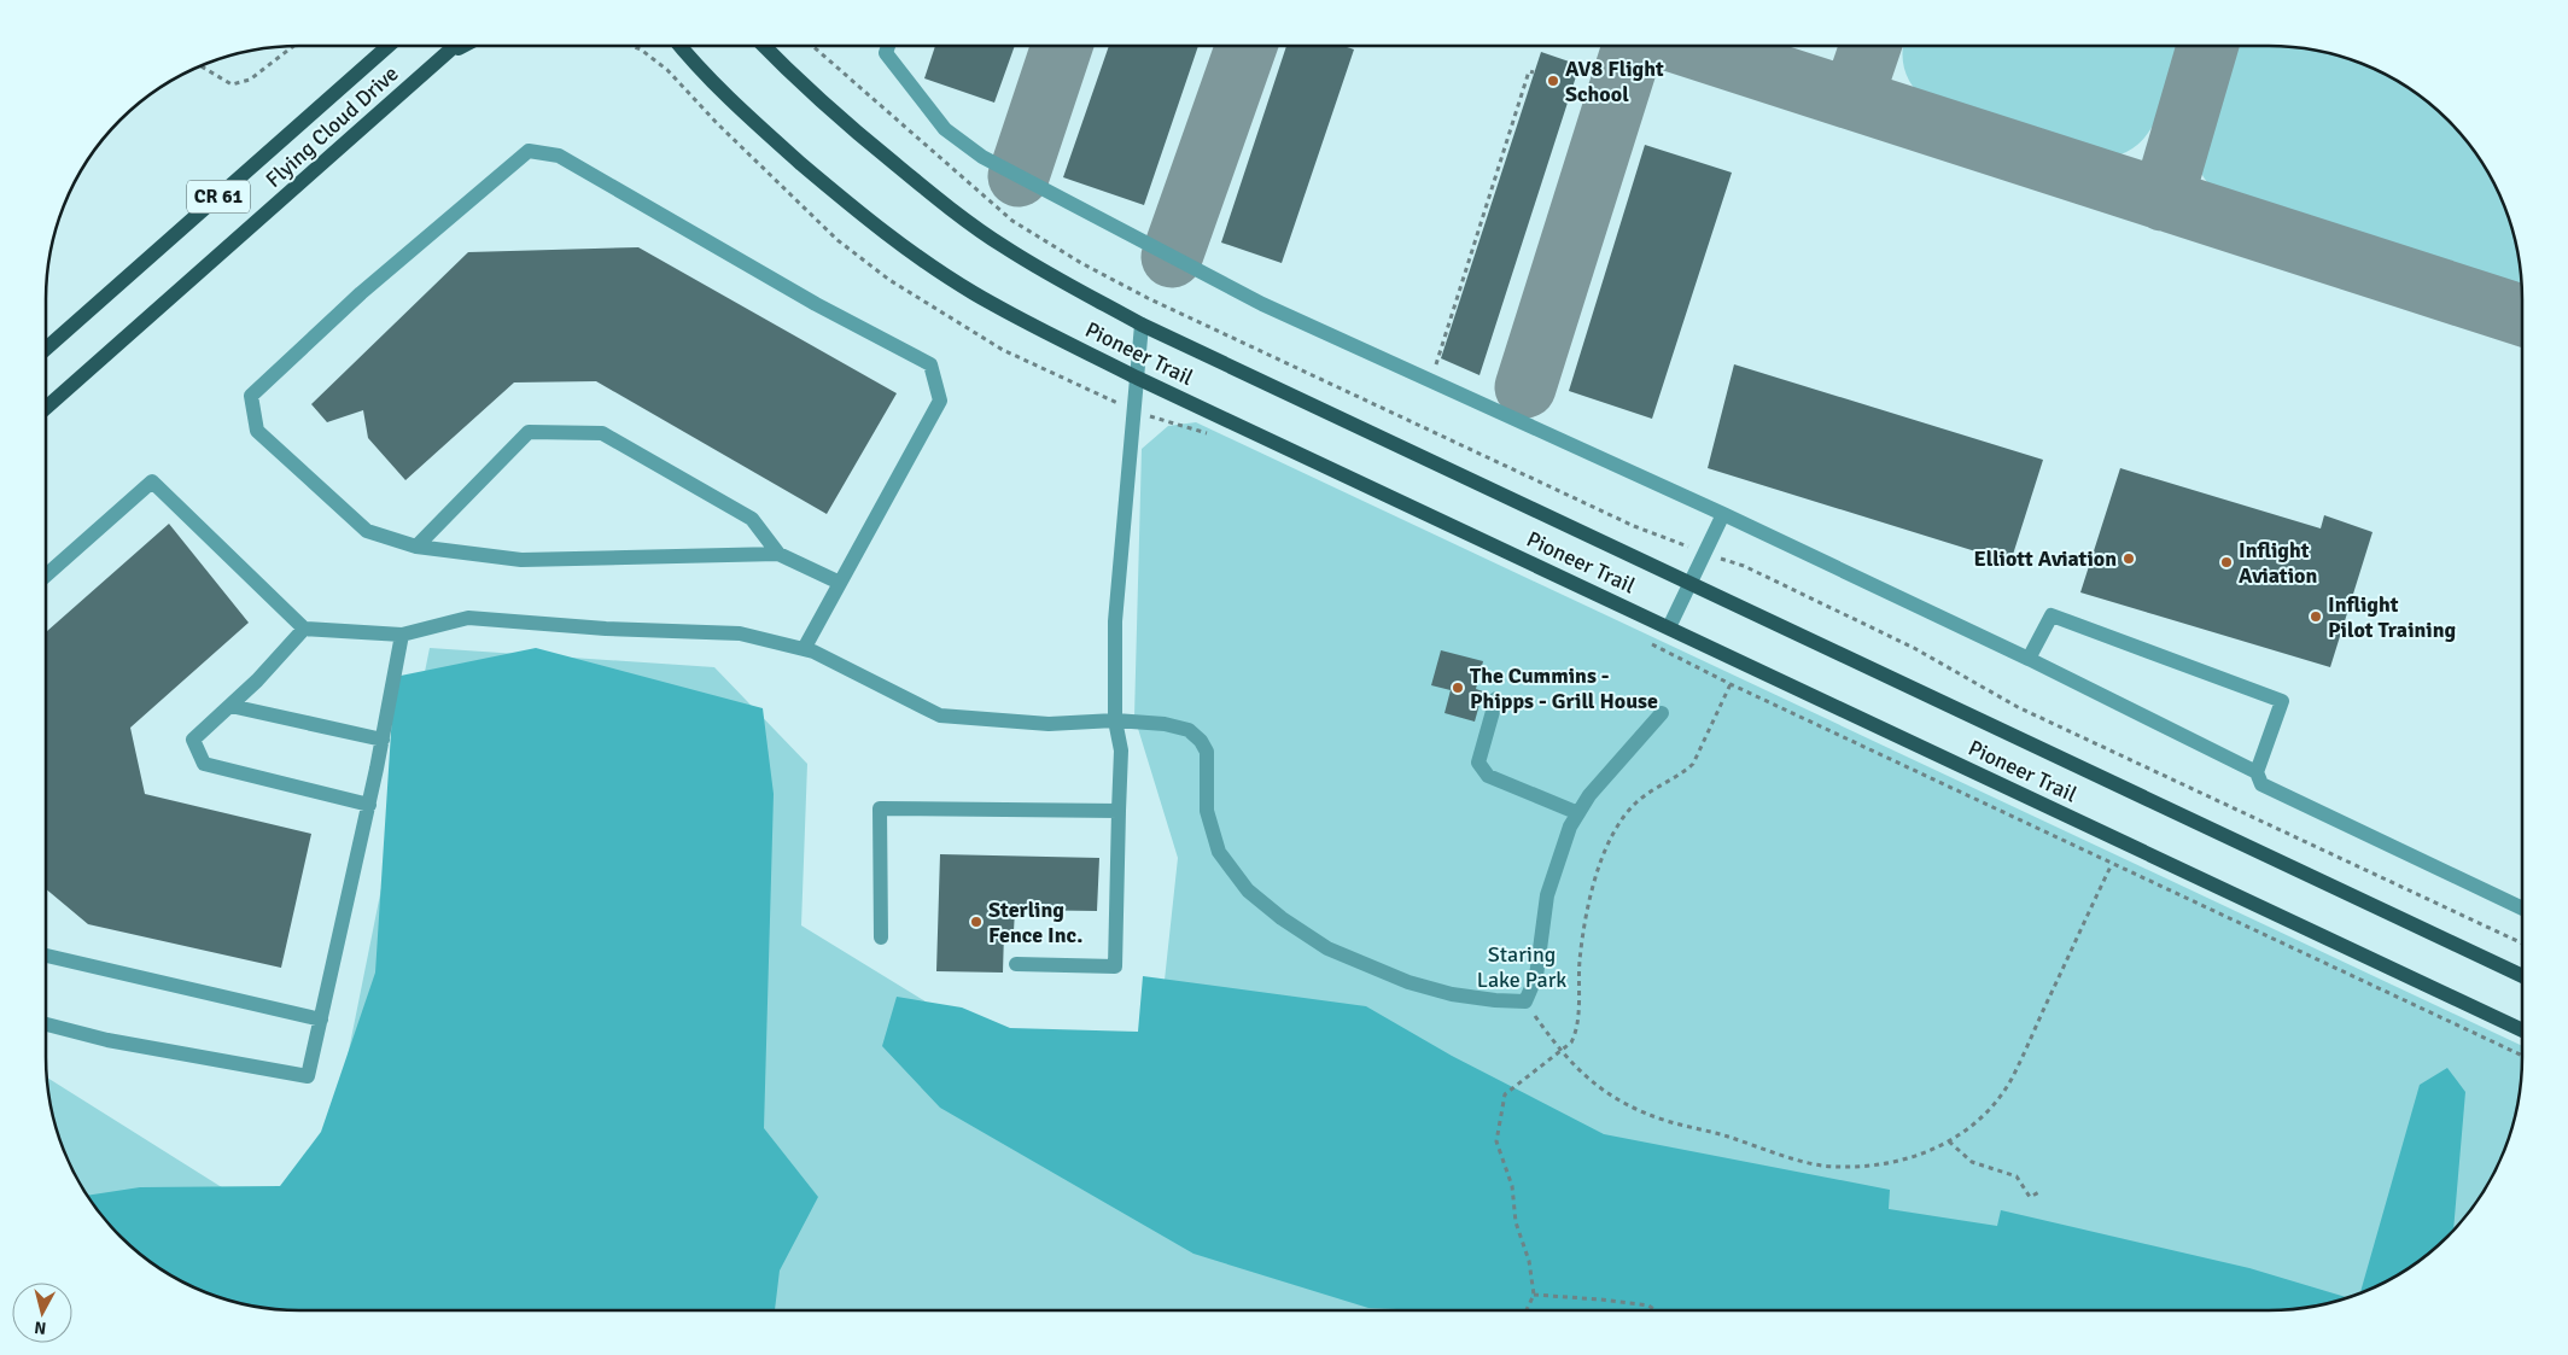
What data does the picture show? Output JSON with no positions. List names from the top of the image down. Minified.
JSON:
{"streets":{"main road":["Flying Cloud Drive","CR 61","Pioneer Trail"]},"parks":["Staring Lake Park"],"places":["AV8 Flight School","Elliott Aviation","Inflight Aviation","Inflight Pilot Training","The Cummins - Phipps - Grill House","Sterling Fence Inc."],"north":"bottom"}
